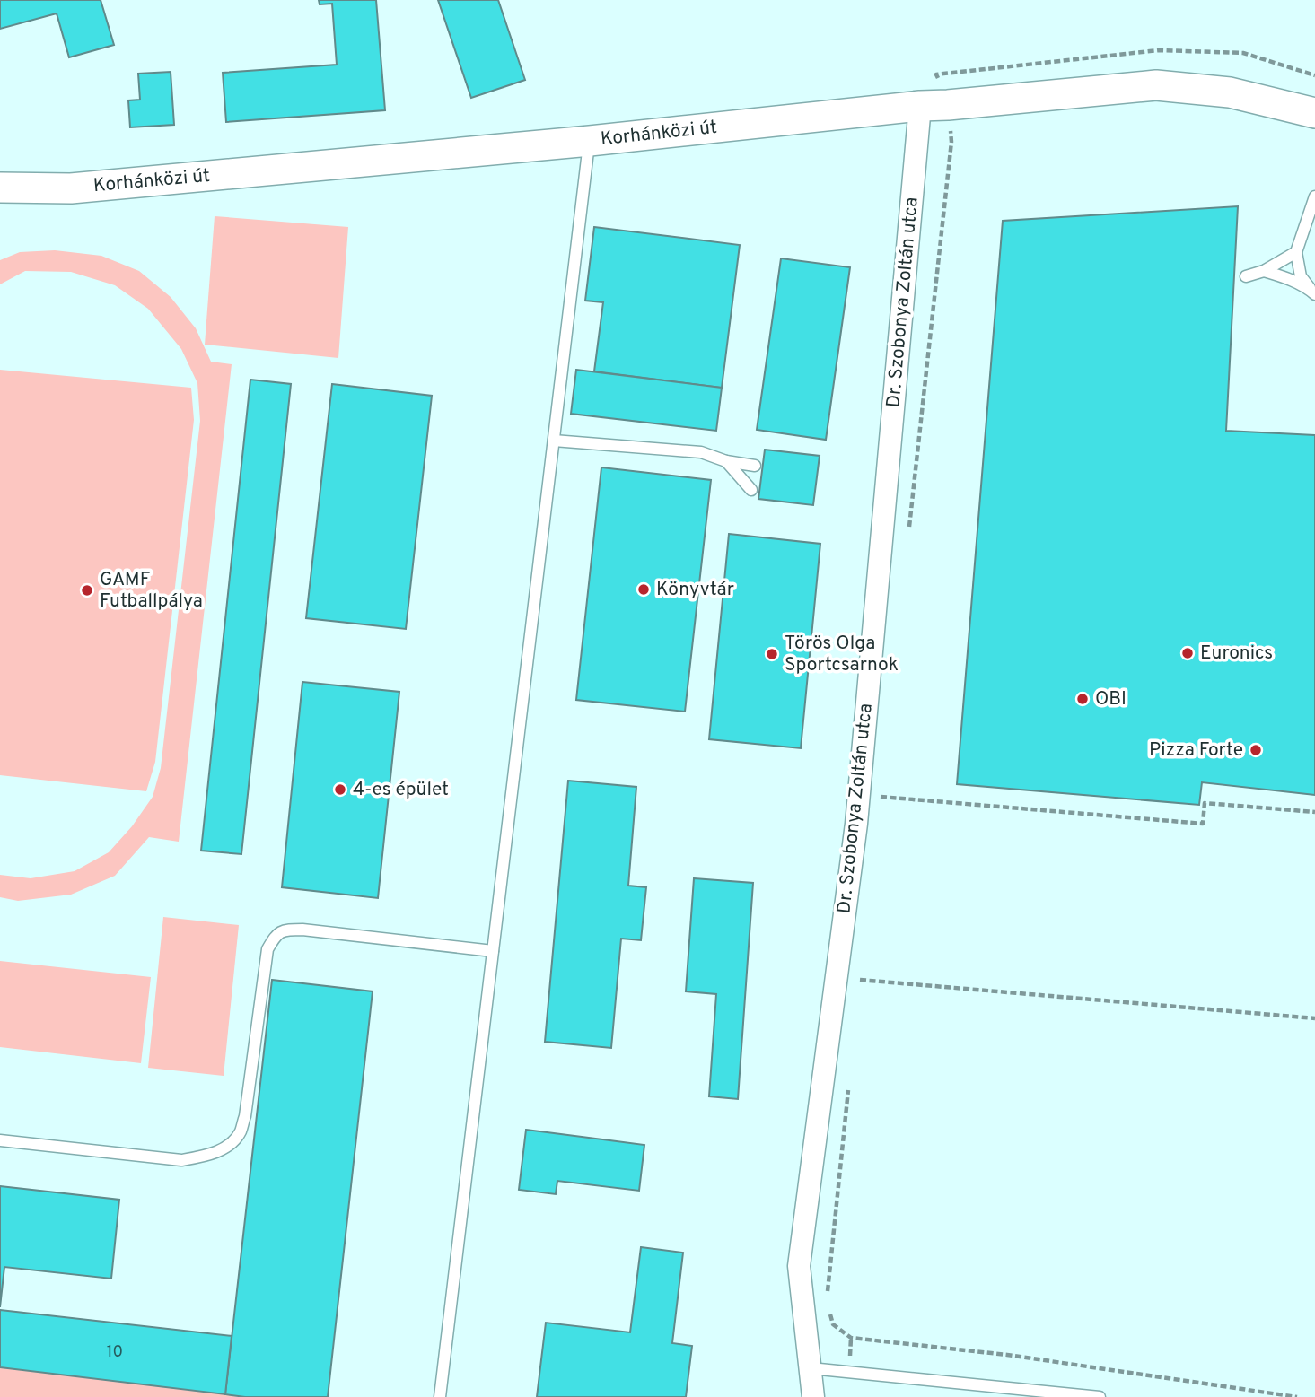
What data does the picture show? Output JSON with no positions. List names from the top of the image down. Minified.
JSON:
{"streets":{"street":["Korhánközi út","Dr. Szobonya Zoltán utca"]},"crossings":[["Korhánközi út","Dr. Szobonya Zoltán utca"]],"places":["Könyvtár","GAMF Futballpálya","Euronics","Törös Olga Sportcsarnok","OBI","Pizza Forte","4-es épület"],"house_numbers":["10"]}
